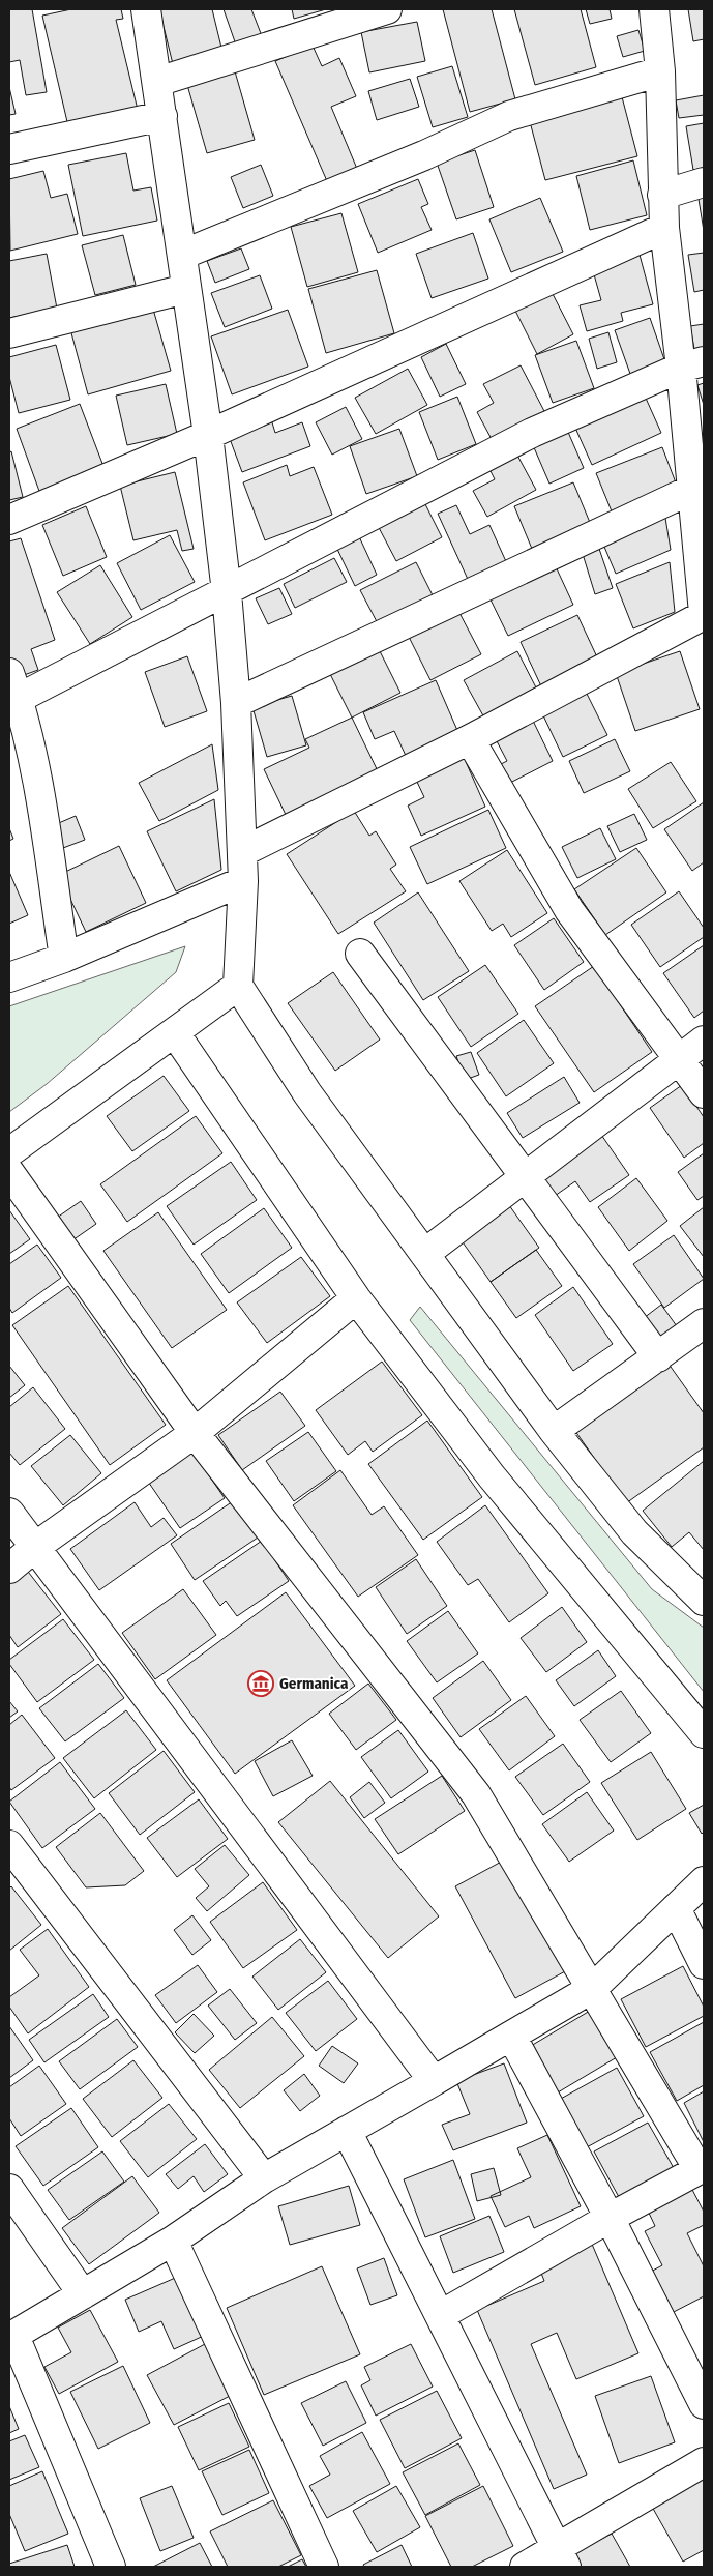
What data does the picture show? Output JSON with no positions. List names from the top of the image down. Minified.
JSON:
{"places":{"museum":["Germanica"]}}
